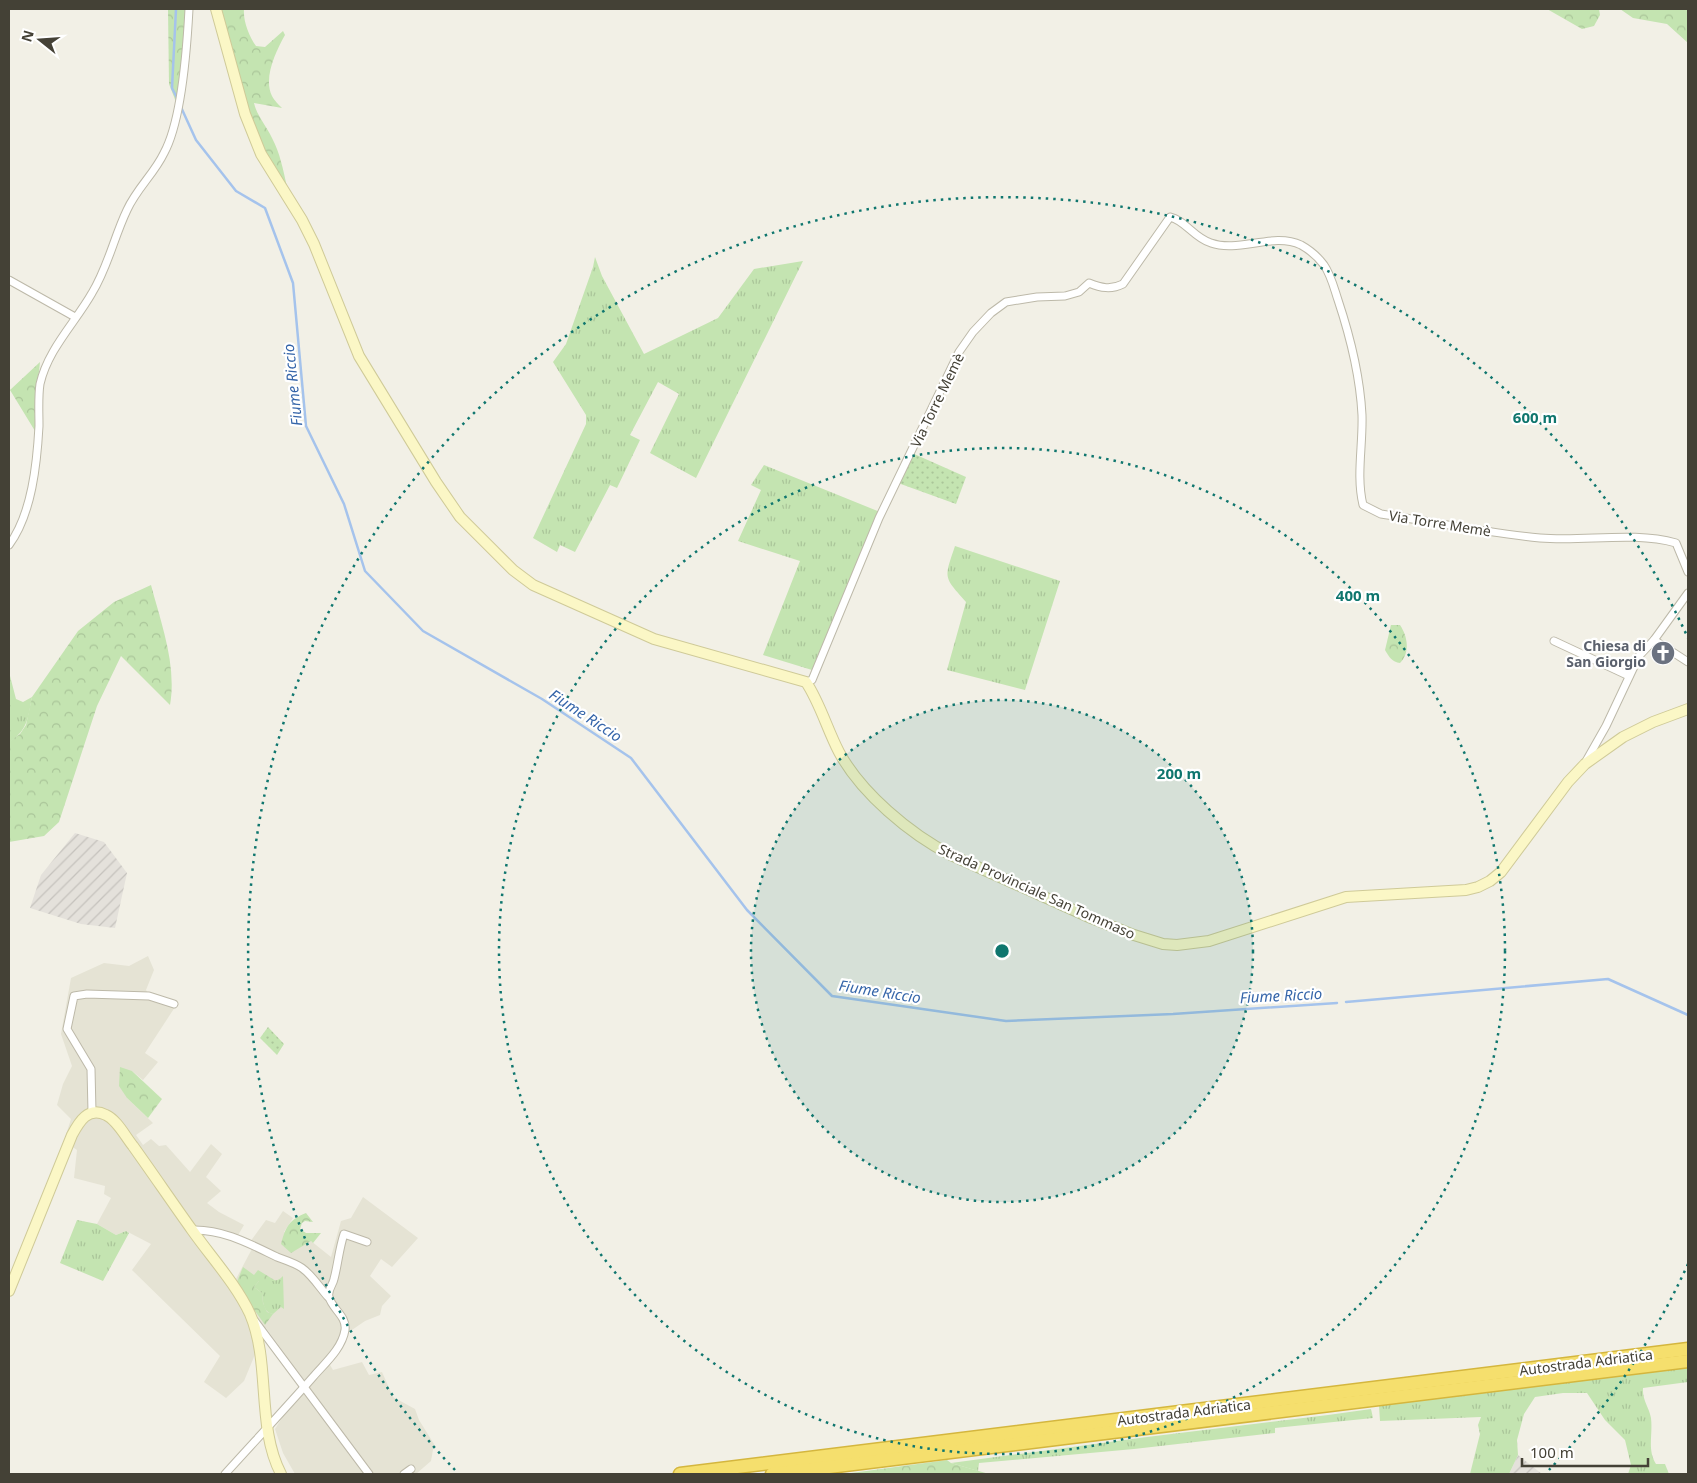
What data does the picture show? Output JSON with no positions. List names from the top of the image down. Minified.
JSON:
{"streets":{"highway":["Autostrada Adriatica"],"street":["Via Torre Memè","Strada Provinciale San Tommaso"]},"crossings":[["Via Torre Memè","Strada Provinciale San Tommaso"]],"water":["Fiume Riccio"],"places":{"church":["Chiesa di San Giorgio"]},"scale_bar":"100 m","north":"left","rings":["600 m","400 m","200 m"]}
